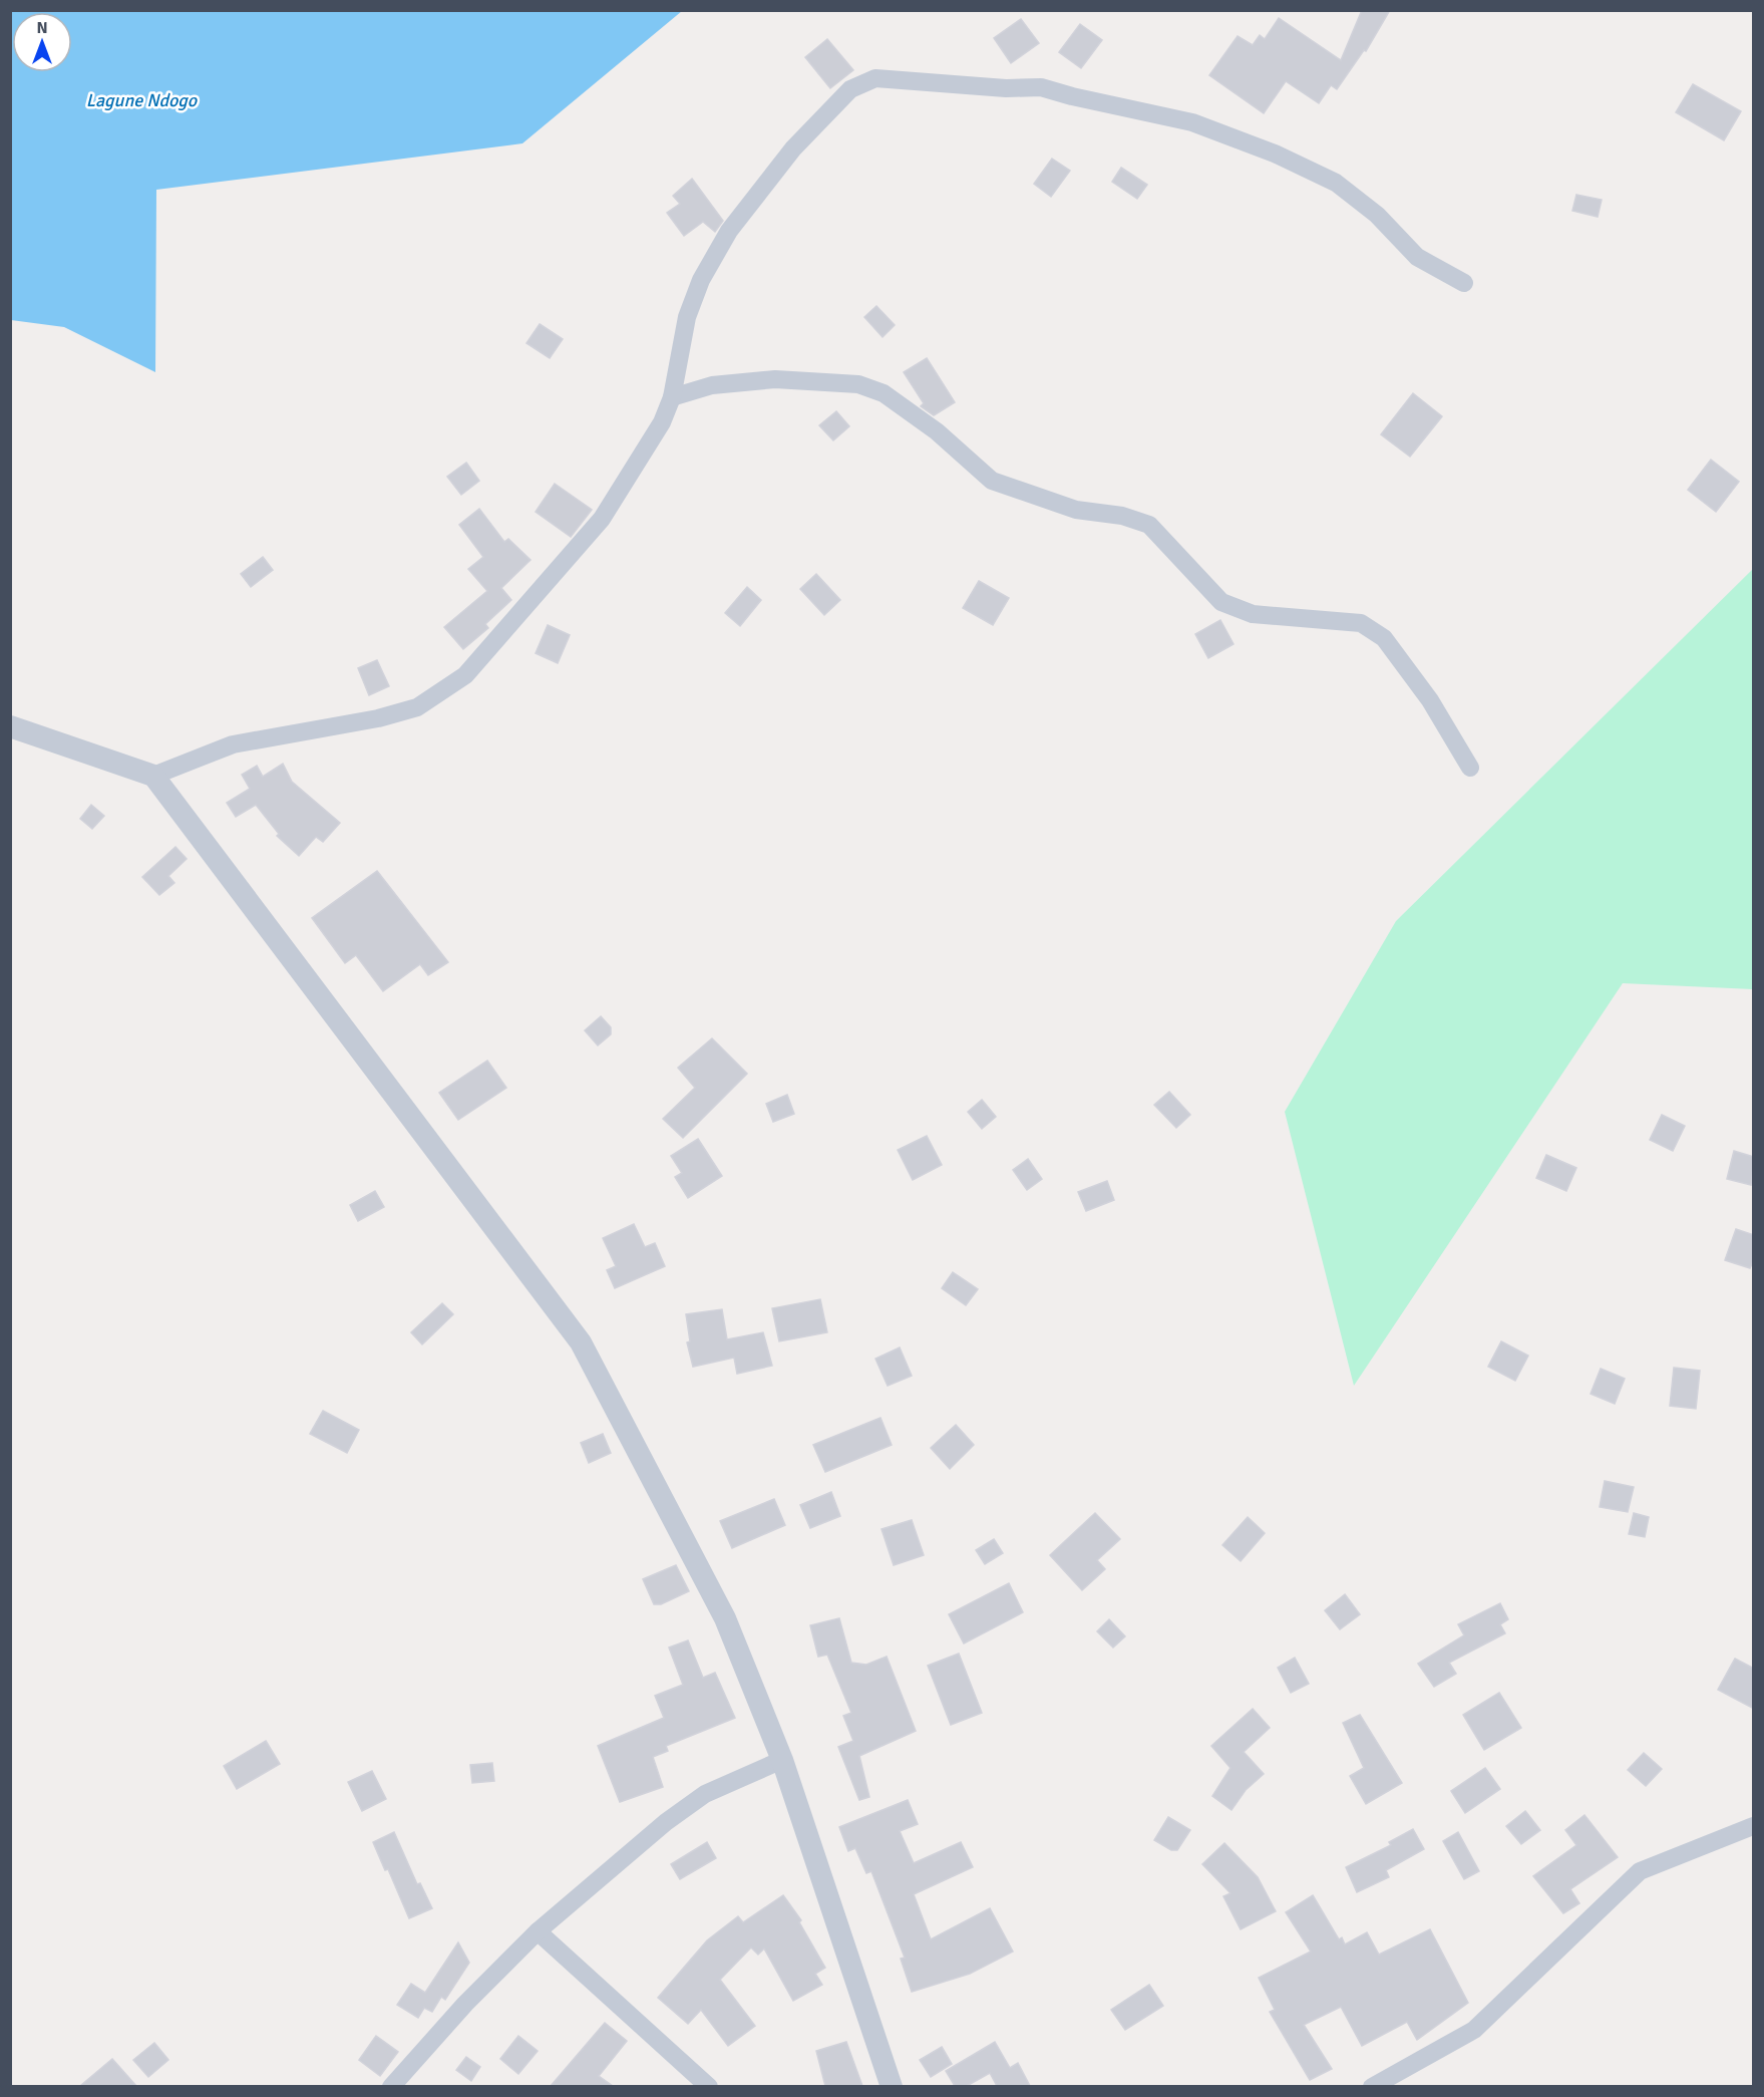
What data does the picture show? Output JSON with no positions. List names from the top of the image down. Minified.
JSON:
{"water":["Lagune Ndogo"],"north":"top"}
